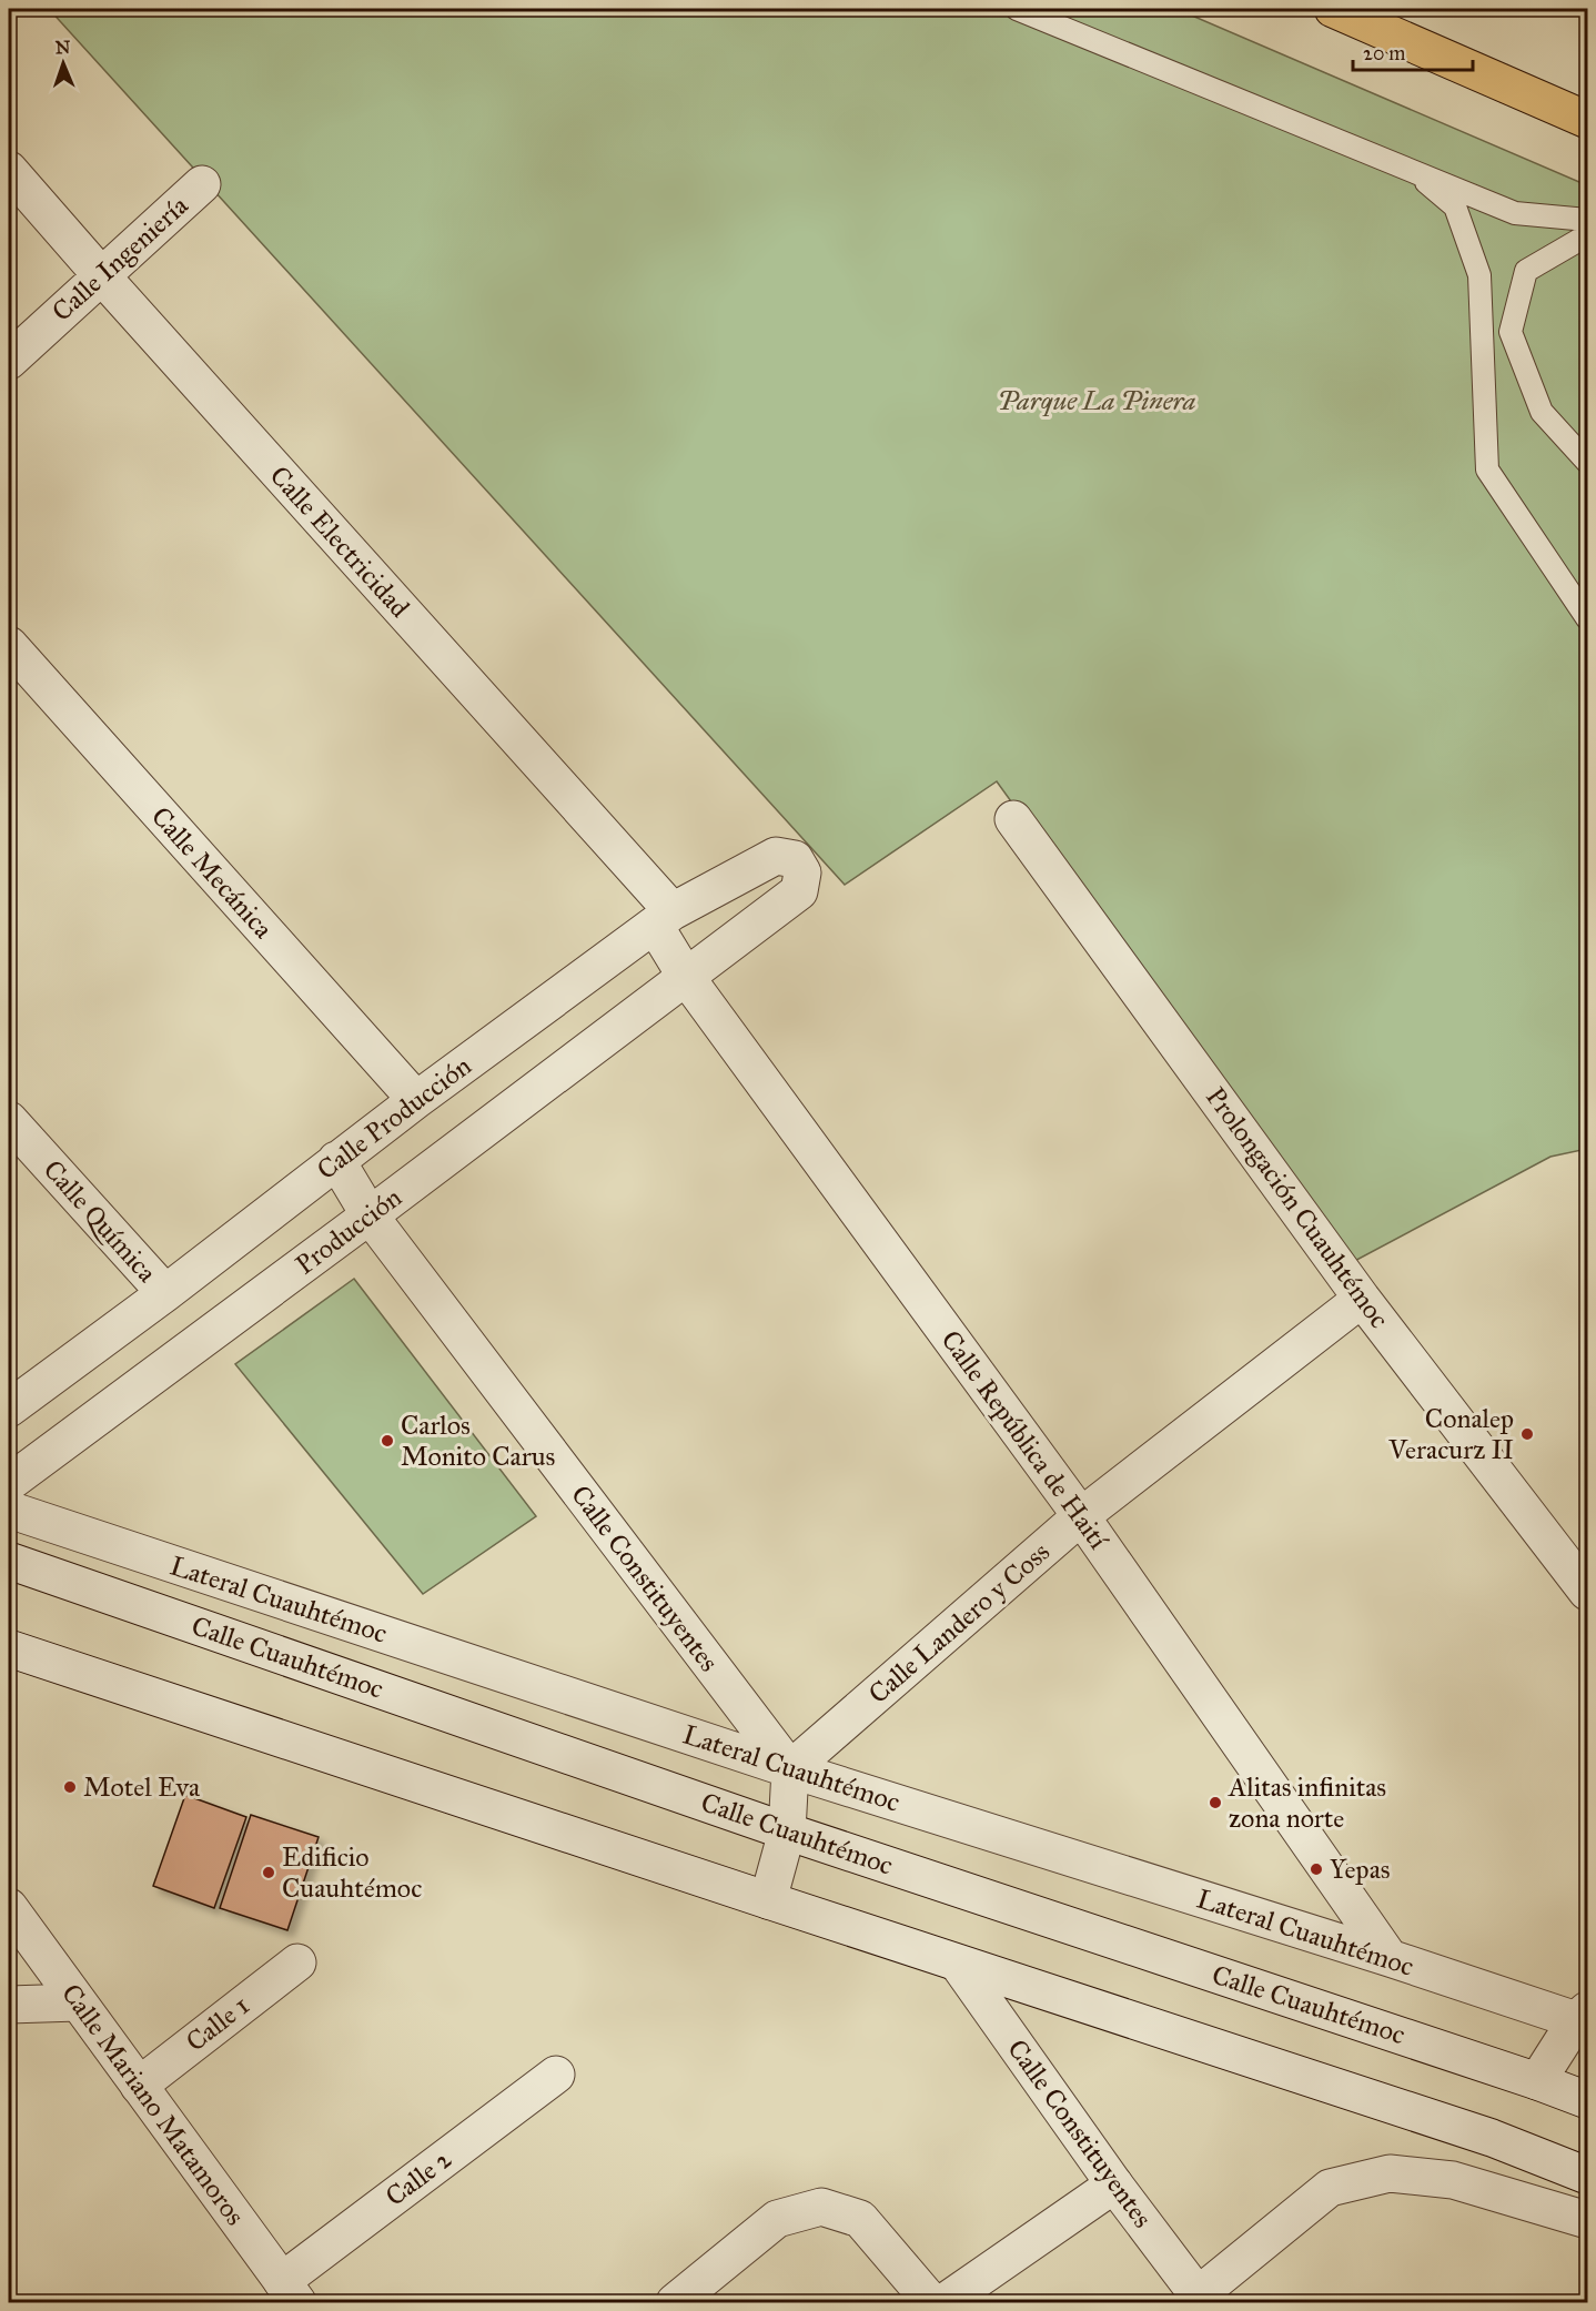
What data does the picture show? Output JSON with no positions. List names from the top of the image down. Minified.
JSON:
{"streets":{"street":["Calle Ingeniería","Calle Electricidad","Calle Mecánica","Calle Producción","Prolongación Cuauhtémoc","Calle Química","Producción","Calle República de Haití","Calle Constituyentes","Lateral Cuauhtémoc","Calle Landero y Coss","Calle Cuauhtémoc","Calle 1","Calle Mariano Matamoros","Calle 2"]},"crossings":[["Calle Ingeniería","Calle Electricidad"],["Calle Electricidad","Calle Producción"],["Calle Electricidad","Calle República de Haití"],["Calle Mecánica","Calle Producción"],["Calle Producción","Calle Química"],["Calle Producción","Producción"],["Calle Producción","Calle República de Haití"],["Calle Producción","Calle Constituyentes"],["Prolongación Cuauhtémoc","Calle Landero y Coss"],["Producción","Calle República de Haití"],["Producción","Calle Constituyentes"],["Calle República de Haití","Lateral Cuauhtémoc"],["Calle República de Haití","Calle Landero y Coss"],["Calle Constituyentes","Lateral Cuauhtémoc"],["Calle Constituyentes","Calle Landero y Coss"],["Lateral Cuauhtémoc","Calle Landero y Coss"],["Calle 1","Calle Mariano Matamoros"],["Calle Mariano Matamoros","Calle 2"]],"parks":["Parque La Pinera"],"places":["Conalep Veracurz II","Carlos Monito Carus","Motel Eva","Alitas infinitas zona norte","Yepas","Edificio Cuauhtémoc"],"scale_bar":"20 m","north":"top"}
